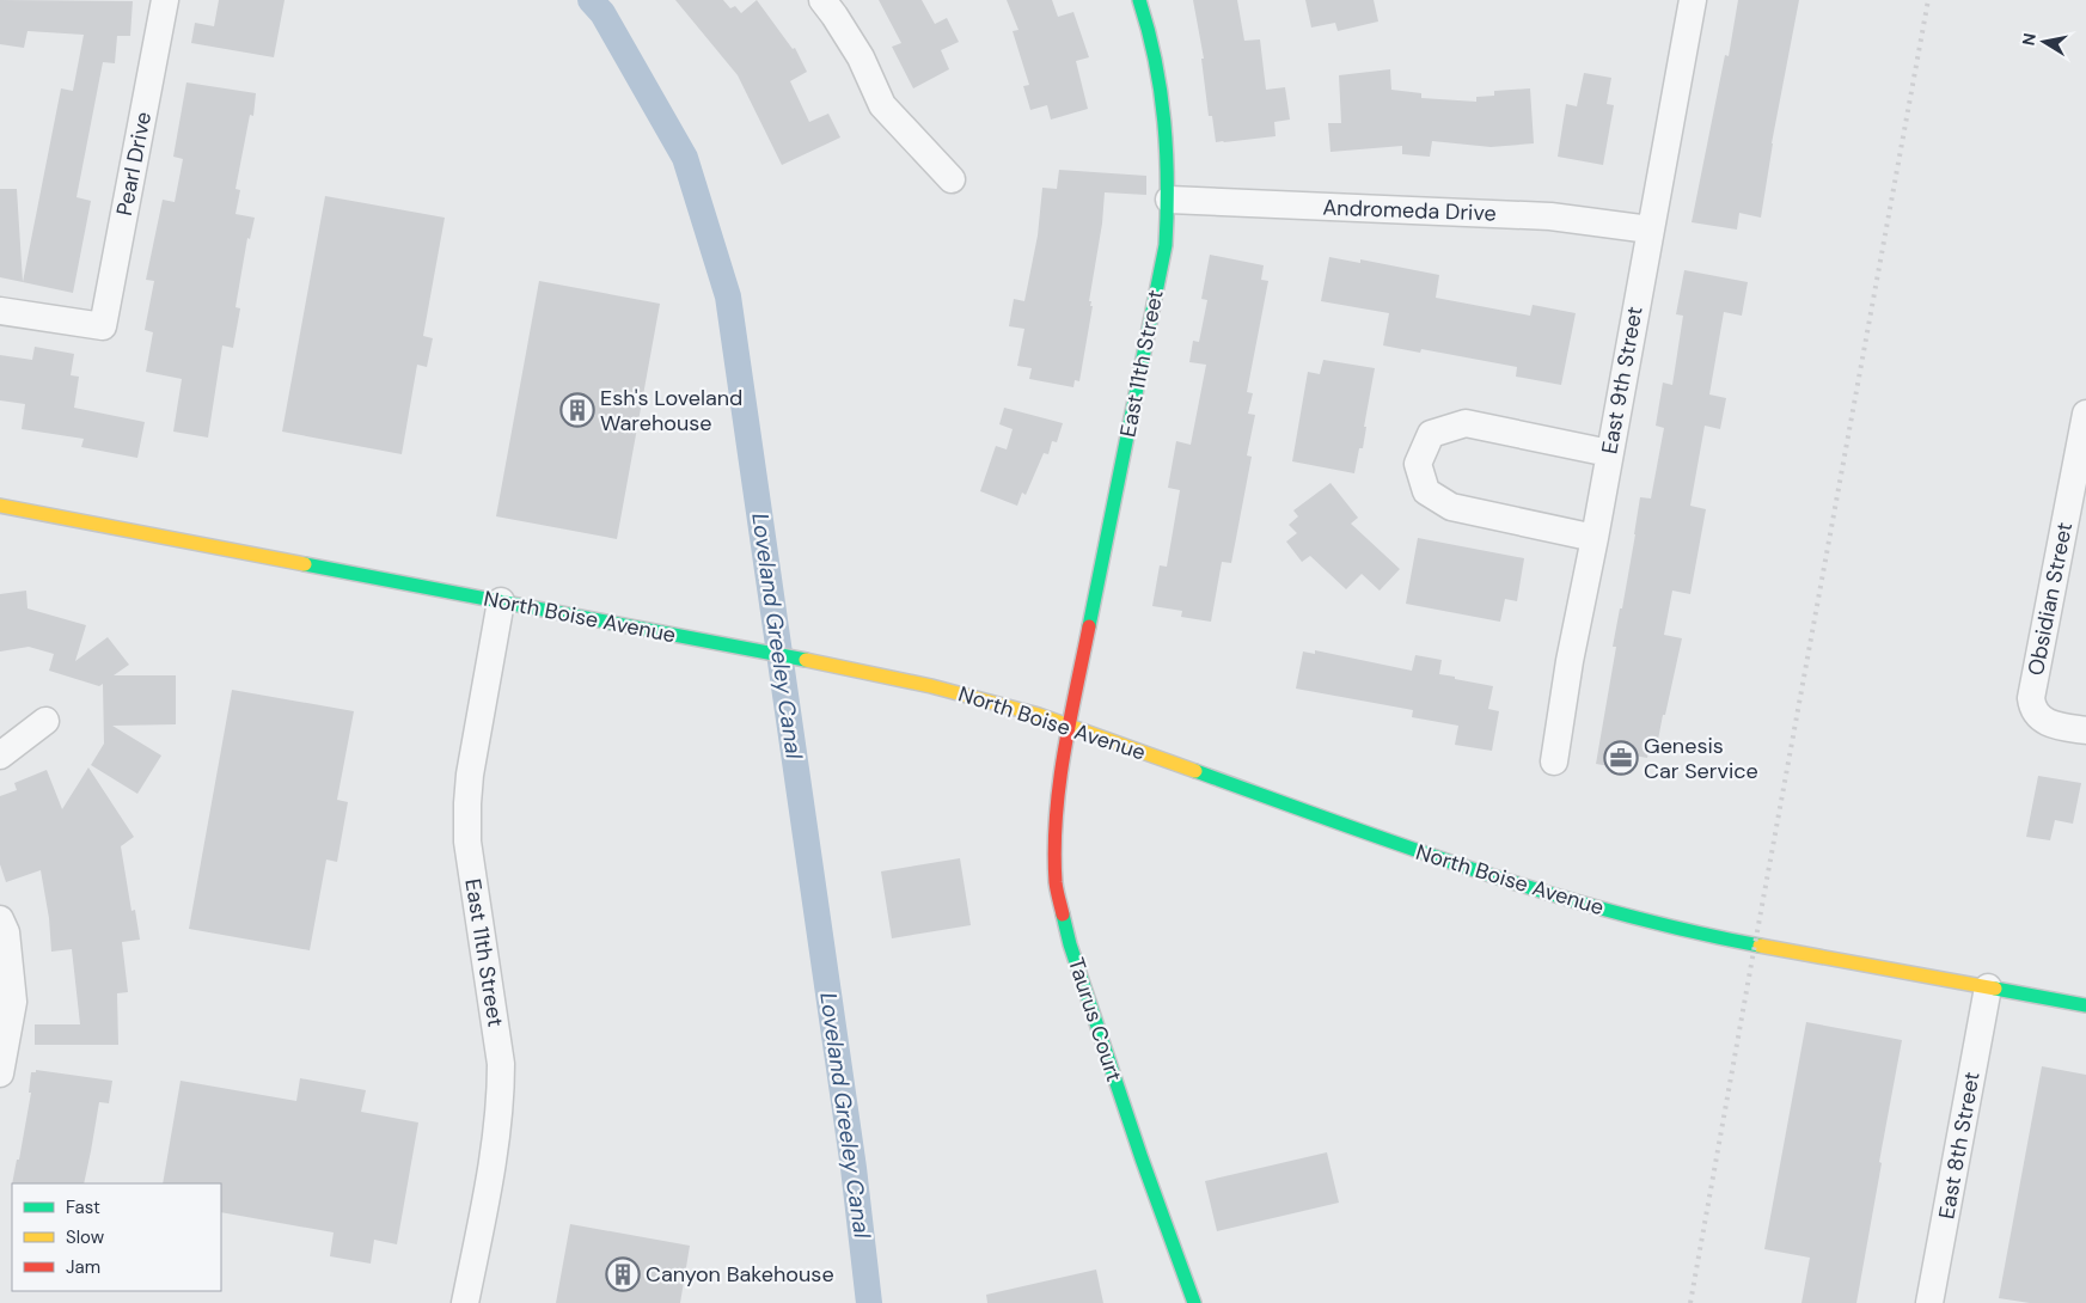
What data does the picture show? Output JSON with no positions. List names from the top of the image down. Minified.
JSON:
{"streets":{"street":["Pearl Drive","Andromeda Drive","East 11th Street","East 9th Street","Obsidian Street","North Boise Avenue","Taurus Court","East 8th Street"]},"crossings":[["Andromeda Drive","East 11th Street"],["Andromeda Drive","East 9th Street"],["East 11th Street","North Boise Avenue"],["East 11th Street","Taurus Court"],["North Boise Avenue","Taurus Court"],["North Boise Avenue","East 8th Street"]],"water":["Loveland Greeley Canal"],"places":{"building":["Esh's Loveland Warehouse","Canyon Bakehouse"],"office":["Genesis Car Service"]},"legend":["Fast","Slow","Jam"],"north":"left"}
